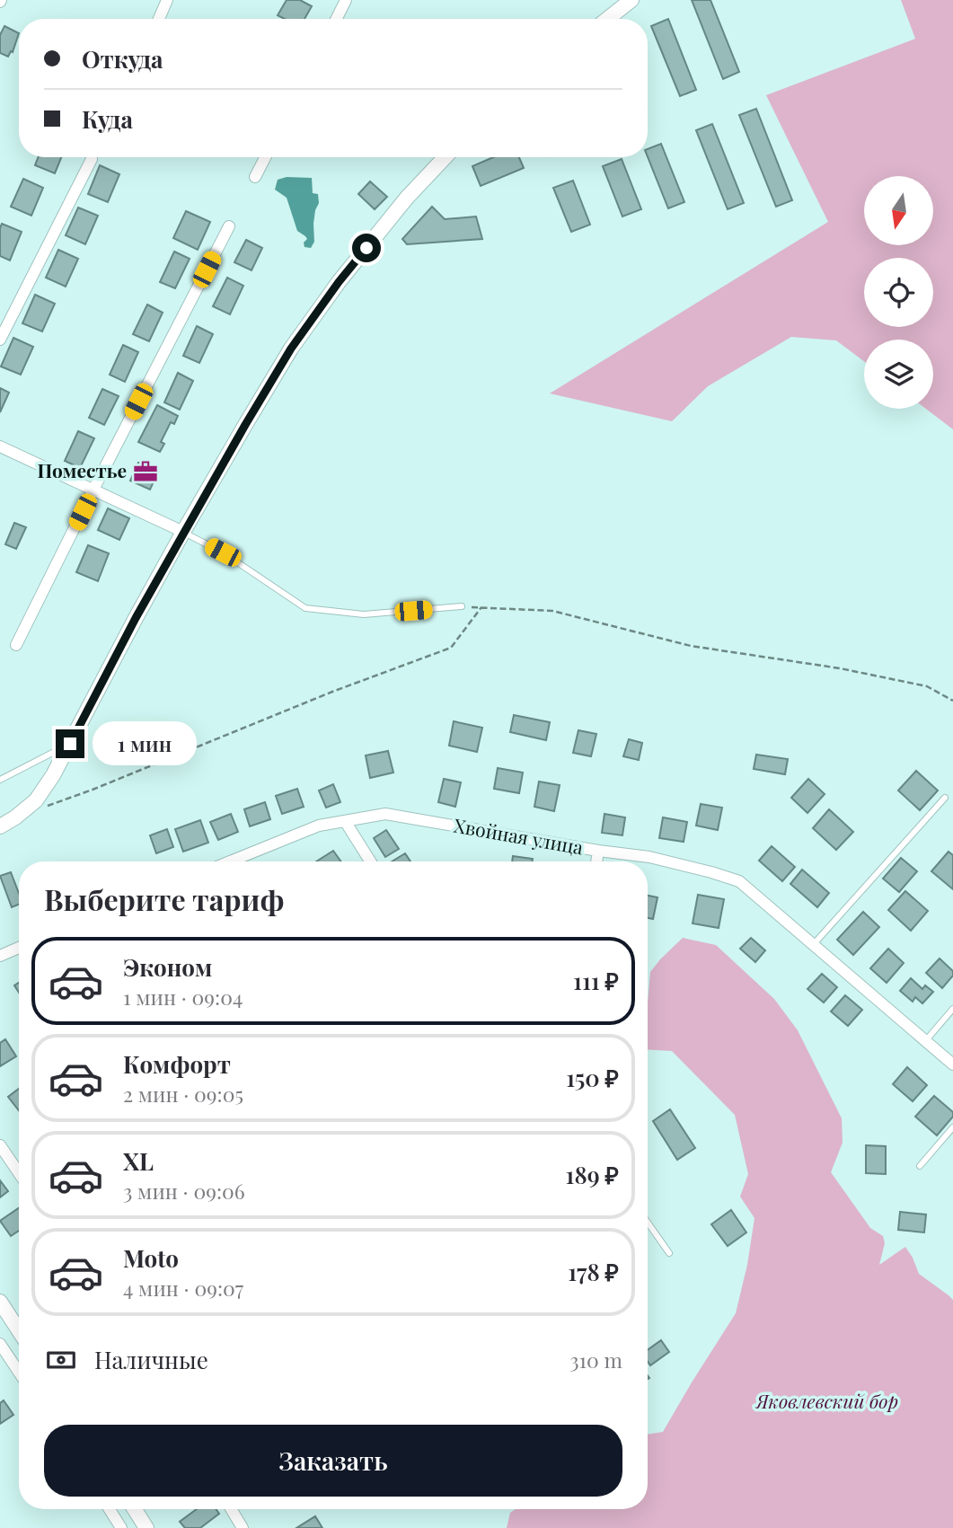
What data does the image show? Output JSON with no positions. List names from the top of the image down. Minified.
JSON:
{"streets":{"street":["Хвойная улица"]},"parks":["Яковлевский бор"],"places":{"office":["Поместье"]},"north":"bottom","page":{"banner":["Откуда","Куда"],"bubble":"1 мин","heading":"Выберите тариф","list":[{"name":"Эконом","note":"1 мин · 09:04","value":"111 ₽"},{"name":"Комфорт","note":"2 мин · 09:05","value":"150 ₽"},{"name":"XL","note":"3 мин · 09:06","value":"189 ₽"},{"name":"Moto","note":"4 мин · 09:07","value":"178 ₽"}],"pay":["Наличные","310 m"],"buttons":"Заказать"}}
